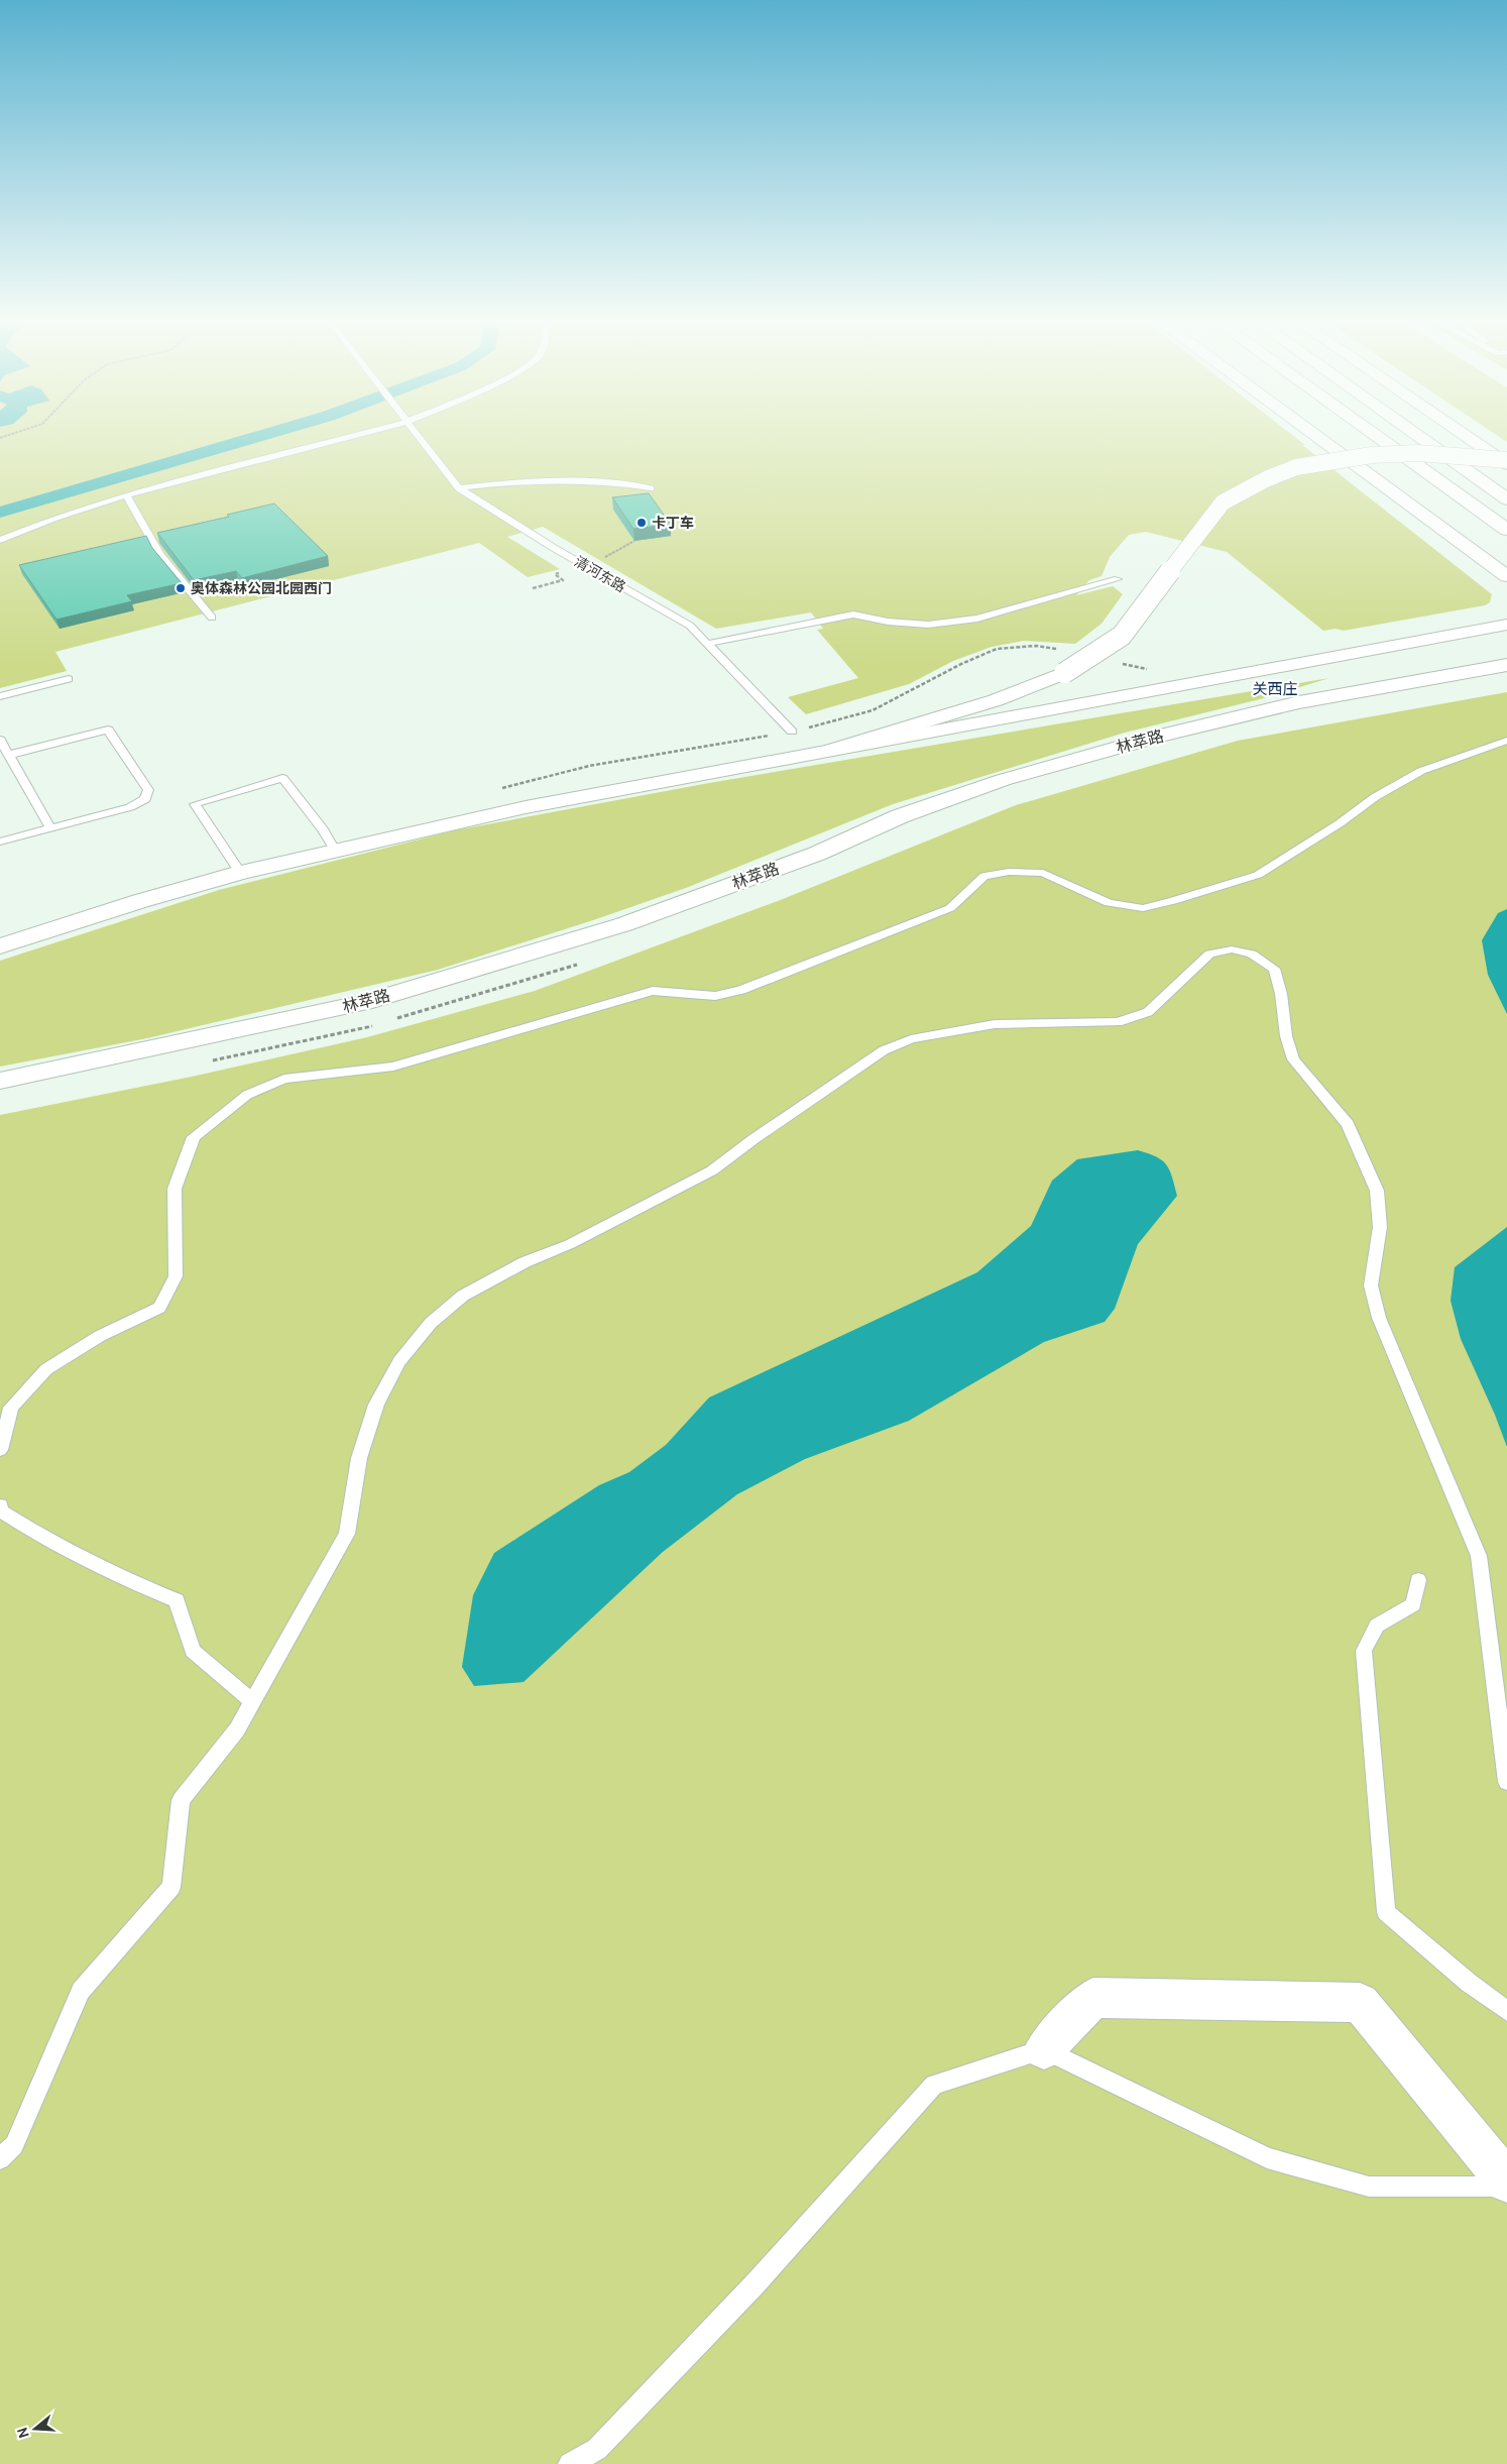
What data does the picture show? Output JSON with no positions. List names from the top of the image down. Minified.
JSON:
{"streets":{"main road":["林萃路"],"lane":["清河东路"]},"districts":["关西庄"],"places":["卡丁车","奥体森林公园北园西门"],"north":"left"}
